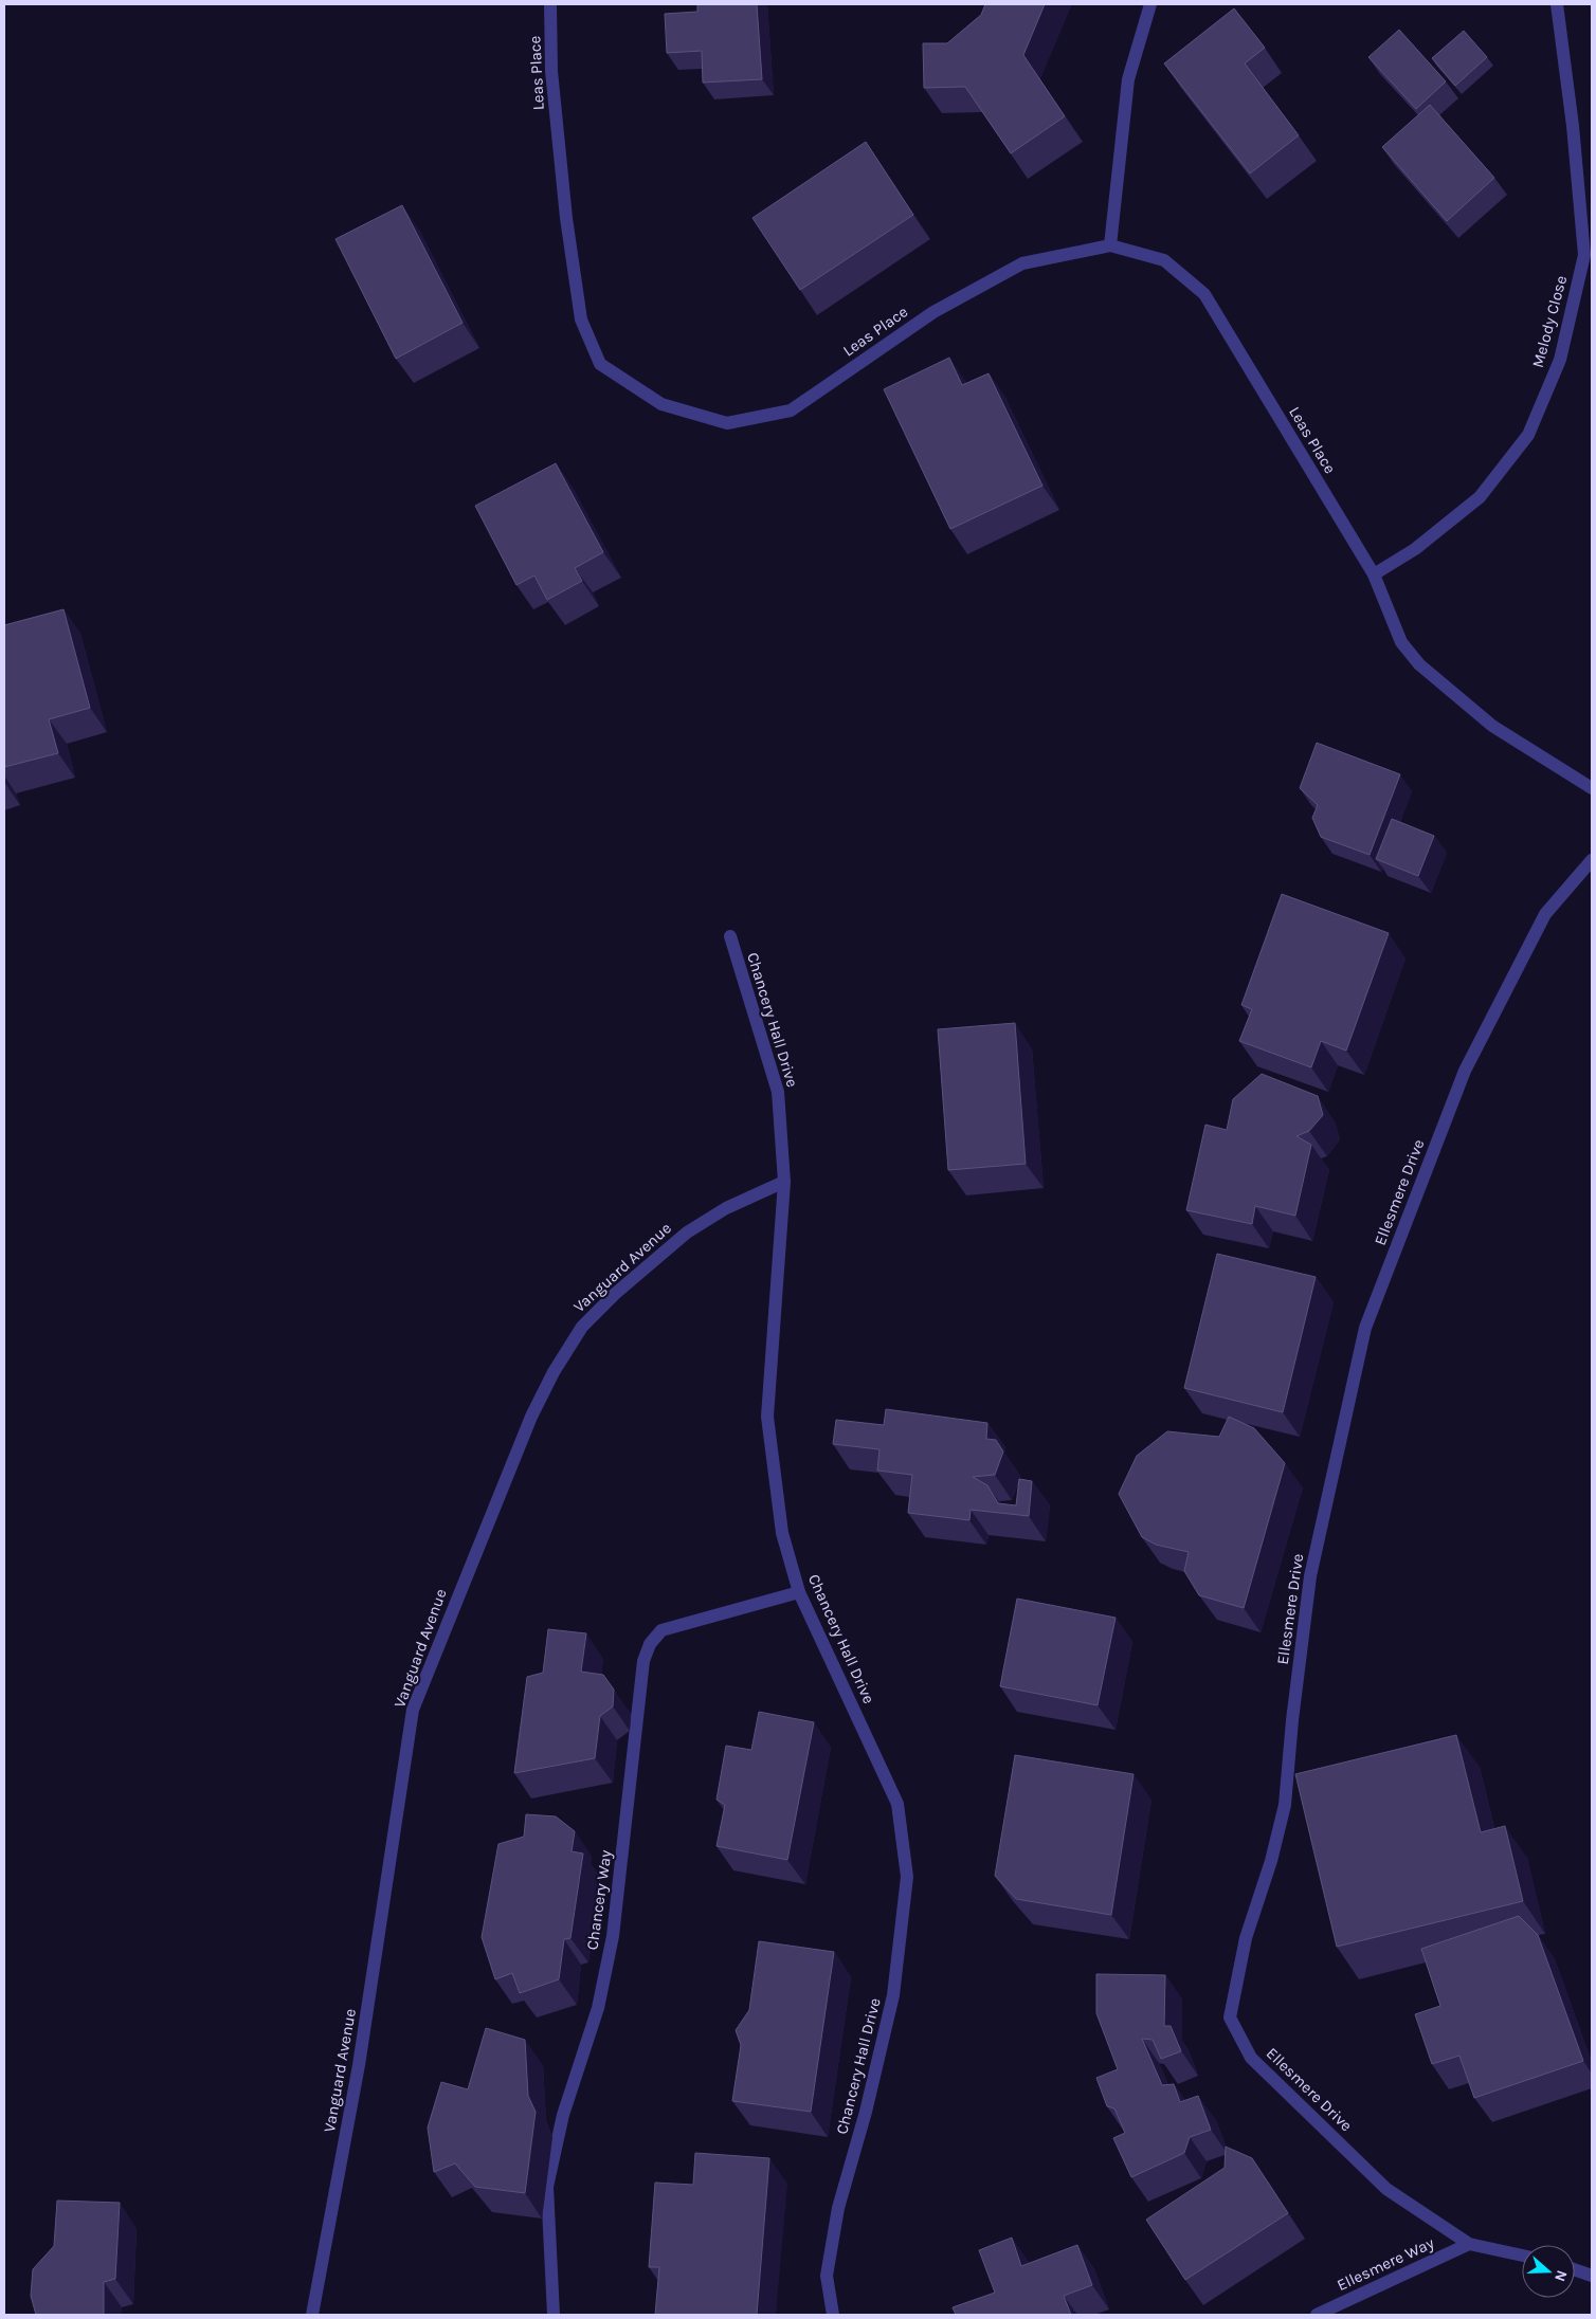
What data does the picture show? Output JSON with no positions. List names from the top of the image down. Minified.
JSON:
{"streets":{"street":["Leas Place","Melody Close","Chancery Hall Drive","Ellesmere Drive","Vanguard Avenue","Chancery Way","Ellesmere Way"]},"crossings":[["Leas Place","Melody Close"],["Chancery Hall Drive","Vanguard Avenue"],["Chancery Hall Drive","Chancery Way"],["Ellesmere Drive","Ellesmere Way"]],"north":"right"}
